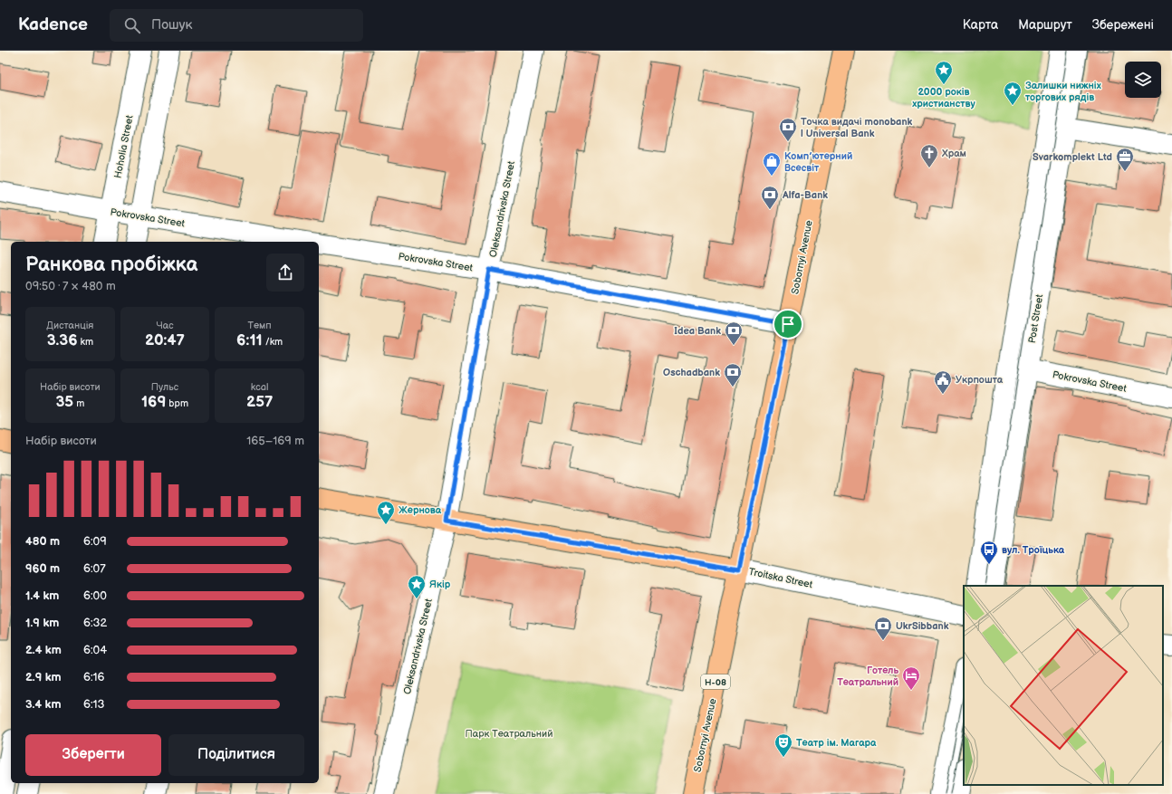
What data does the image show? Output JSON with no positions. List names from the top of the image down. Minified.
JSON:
{"streets":{"main road":["Sobornyi Avenue","Troitska Street","Н-08"],"street":["Hoholia Street","Oleksandrivska Street","Pokrovska Street","Post Street"]},"crossings":[["Hoholia Street","Pokrovska Street"],["Oleksandrivska Street","Pokrovska Street"],["Oleksandrivska Street","Troitska Street"],["Pokrovska Street","Sobornyi Avenue"],["Pokrovska Street","Post Street"],["Sobornyi Avenue","Troitska Street"]],"parks":["Парк Театральний"],"places":{"place":["2000 років христианству","Залишки нижніх торгових рядів","Жернова","Якір"],"bank":["Точка видачі monobank | Universal Bank","Alfa-Bank","Idea Bank","Oschadbank","UkrSibbank"],"church":["Храм"],"office":["Svarkomplekt Ltd"],"shop":["Комп’ютерний Всесвіт"],"public building":["Укрпошта"],"bus stop":["вул. Троїцька"],"hotel":["Готель Театральний"],"theatre":["Театр ім. Магара"]},"page":{"header":"Kadence","search":"Пошук","nav":["Карта","Маршрут","Збережені"],"heading":["Ранкова пробіжка","09:50 · 7 × 480 m"],"stats":[["Дистанція","3.36 km"],["Час","20:47"],["Темп","6:11 /km"],["Набір висоти","35 m"],["Пульс","169 bpm"],["kcal","257"]],"chart":["Набір висоти","165–169 m"],"list":[{"name":"480 m","note":"6:09"},{"name":"960 m","note":"6:07"},{"name":"1.4 km","note":"6:00"},{"name":"1.9 km","note":"6:32"},{"name":"2.4 km","note":"6:04"},{"name":"2.9 km","note":"6:16"},{"name":"3.4 km","note":"6:13"}],"buttons":["Зберегти","Поділитися"]}}
